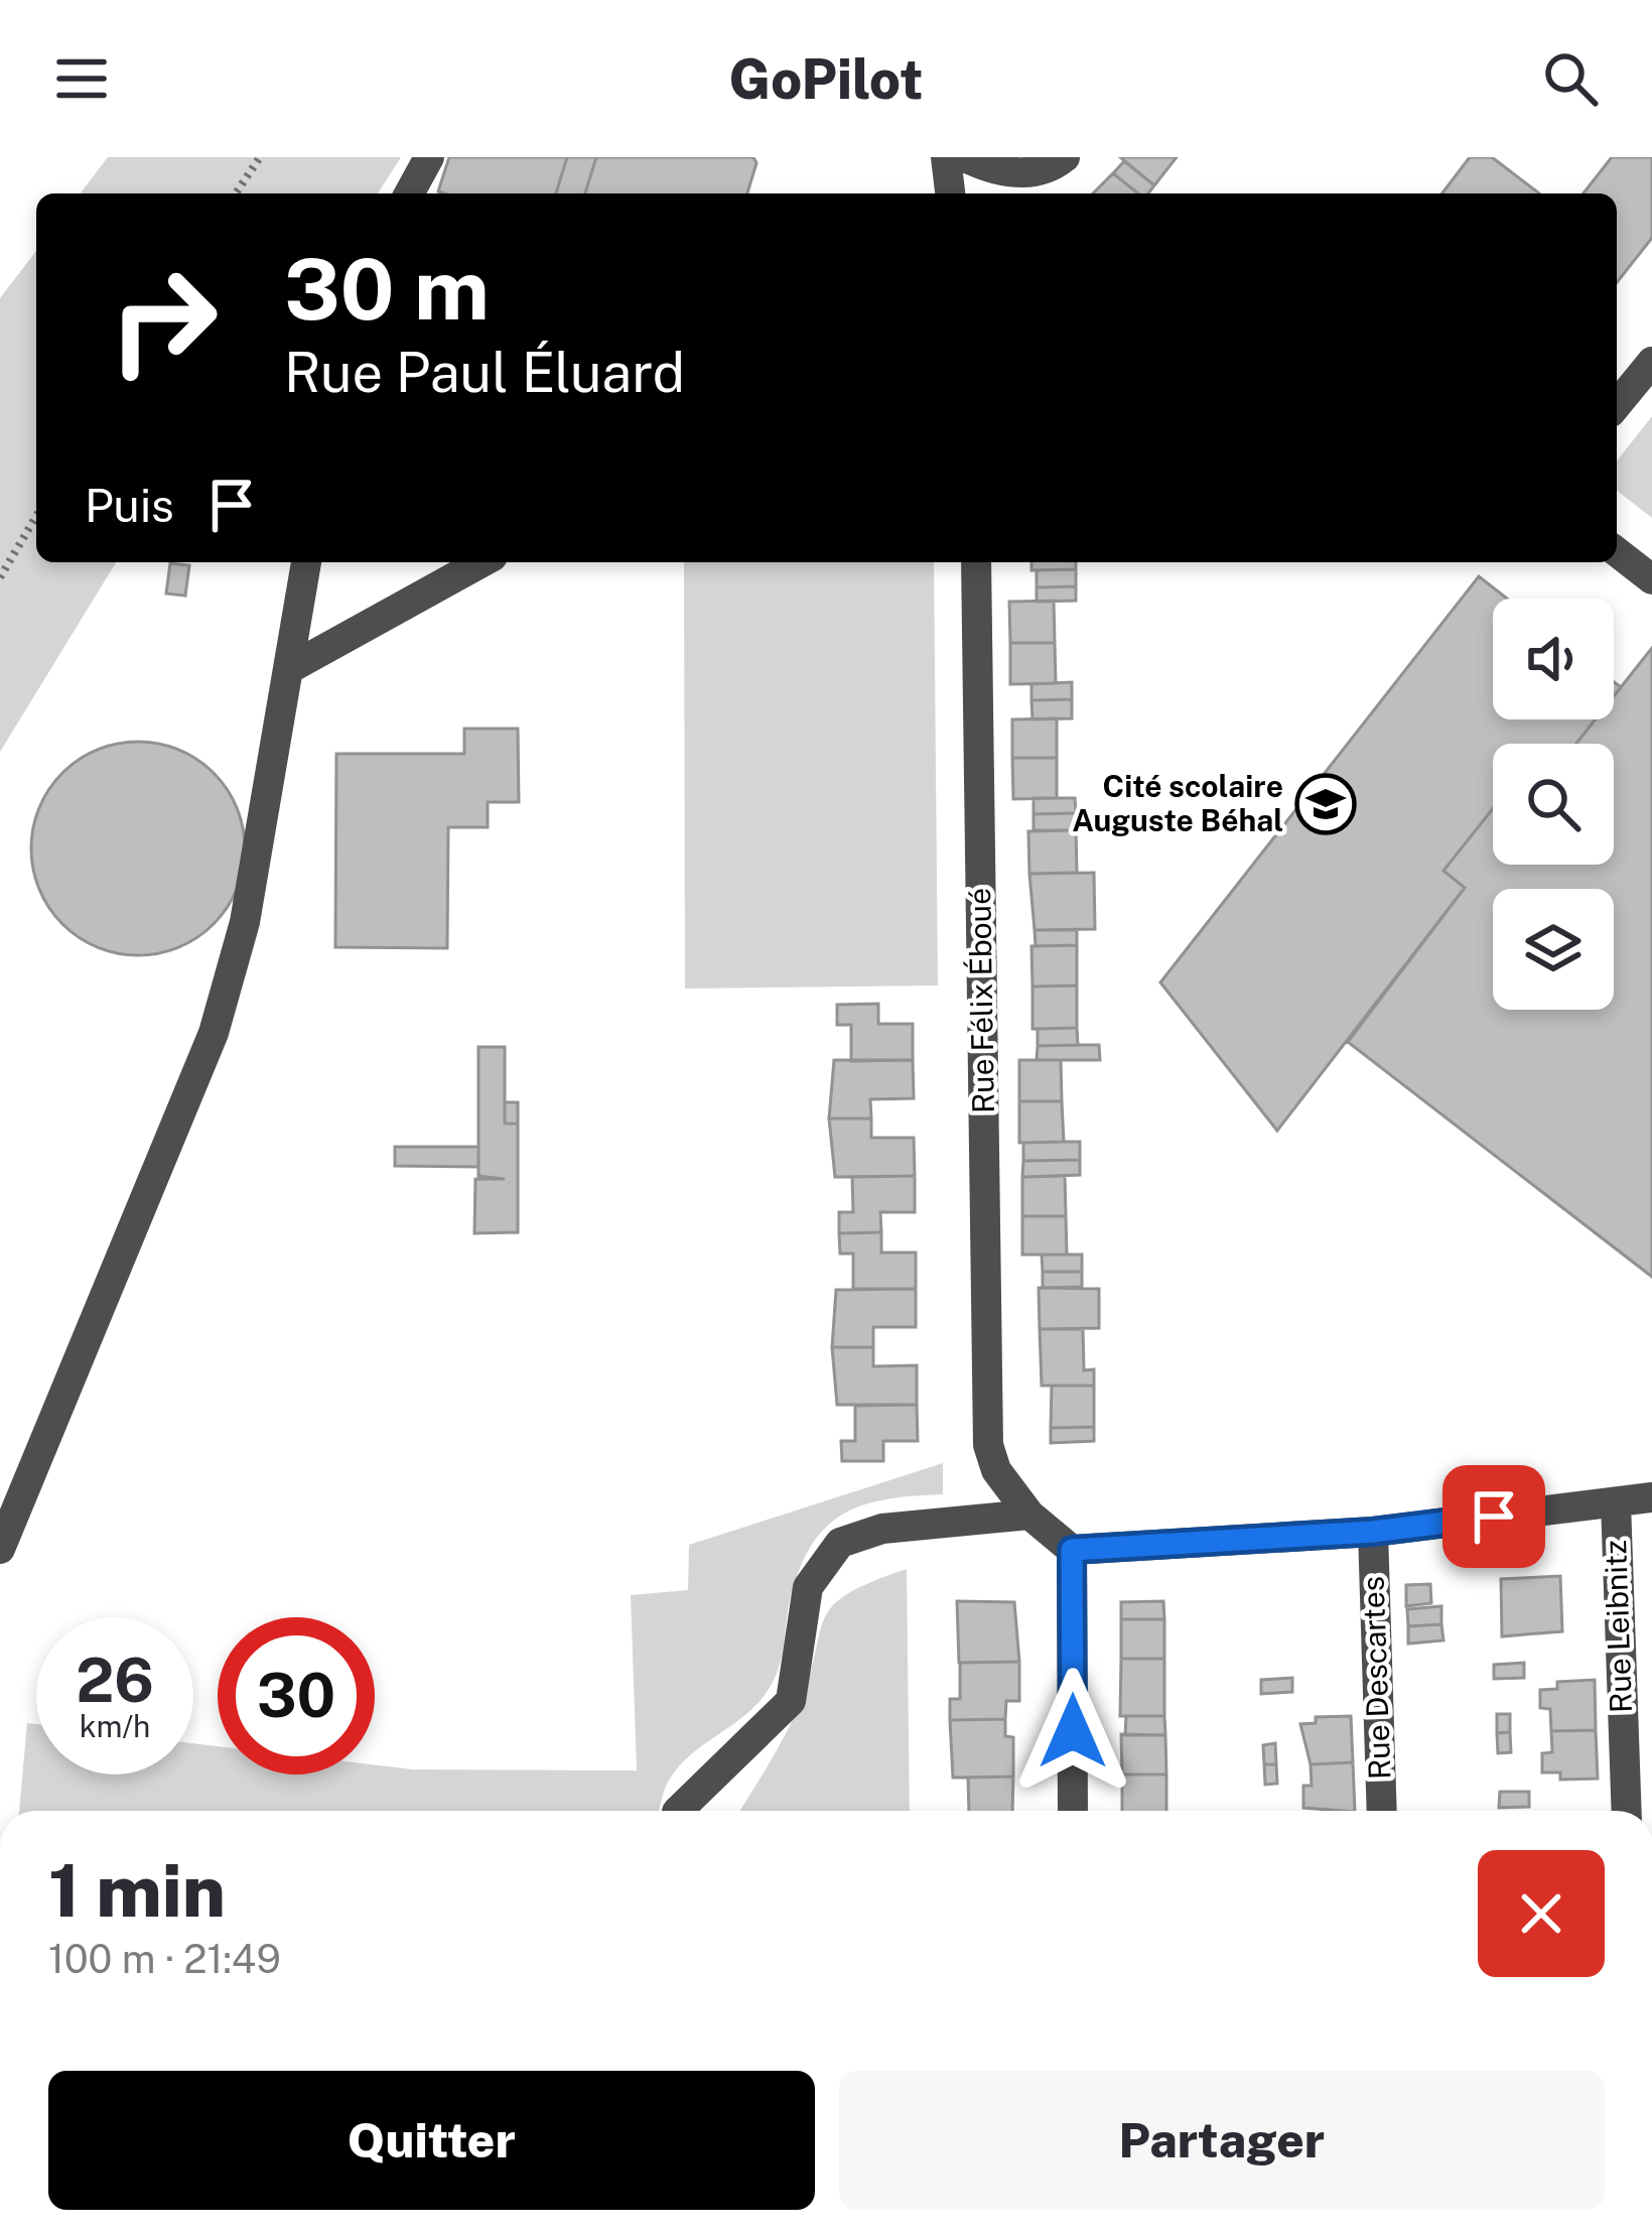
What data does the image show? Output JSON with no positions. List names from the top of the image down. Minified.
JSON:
{"streets":{"street":["Rue Félix Éboué","Rue Leibnitz","Rue Descartes"]},"places":{"school or university":["Cité scolaire Auguste Béhal"]},"page":{"header":"GoPilot","turn":["30 m","Rue Paul Éluard"],"then":"Puis","speed":"26 km/h","limit":"30","heading":["1 min","100 m · 21:49"],"buttons":["Quitter","Partager"]}}
